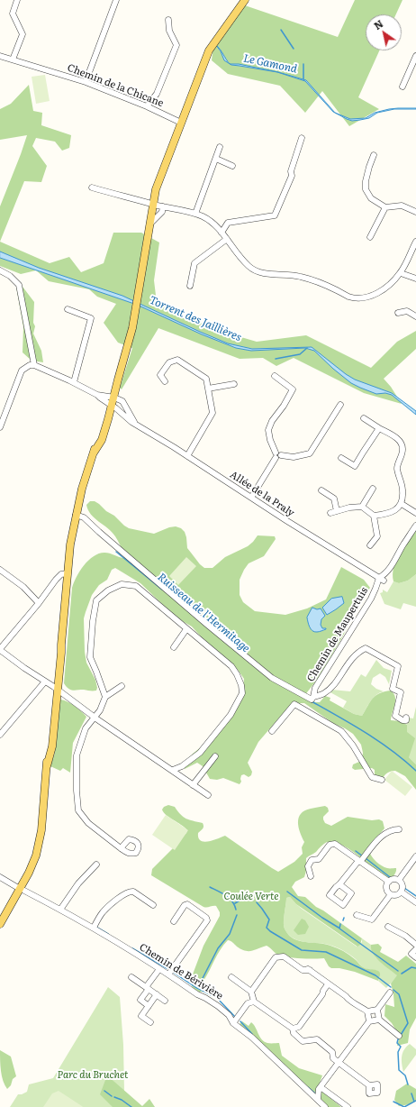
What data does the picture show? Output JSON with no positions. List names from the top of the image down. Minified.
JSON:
{"streets":{"street":["Chemin de la Chicane","Allée de la Praly","Chemin de Maupertuis","Chemin de Bérivière"]},"crossings":[["Allée de la Praly","Chemin de Maupertuis"]],"water":["Le Gamond","Torrent des Jaillières","Ruisseau de l'Hermitage"],"parks":["Coulée Verte","Parc du Bruchet"],"north":"top left"}
